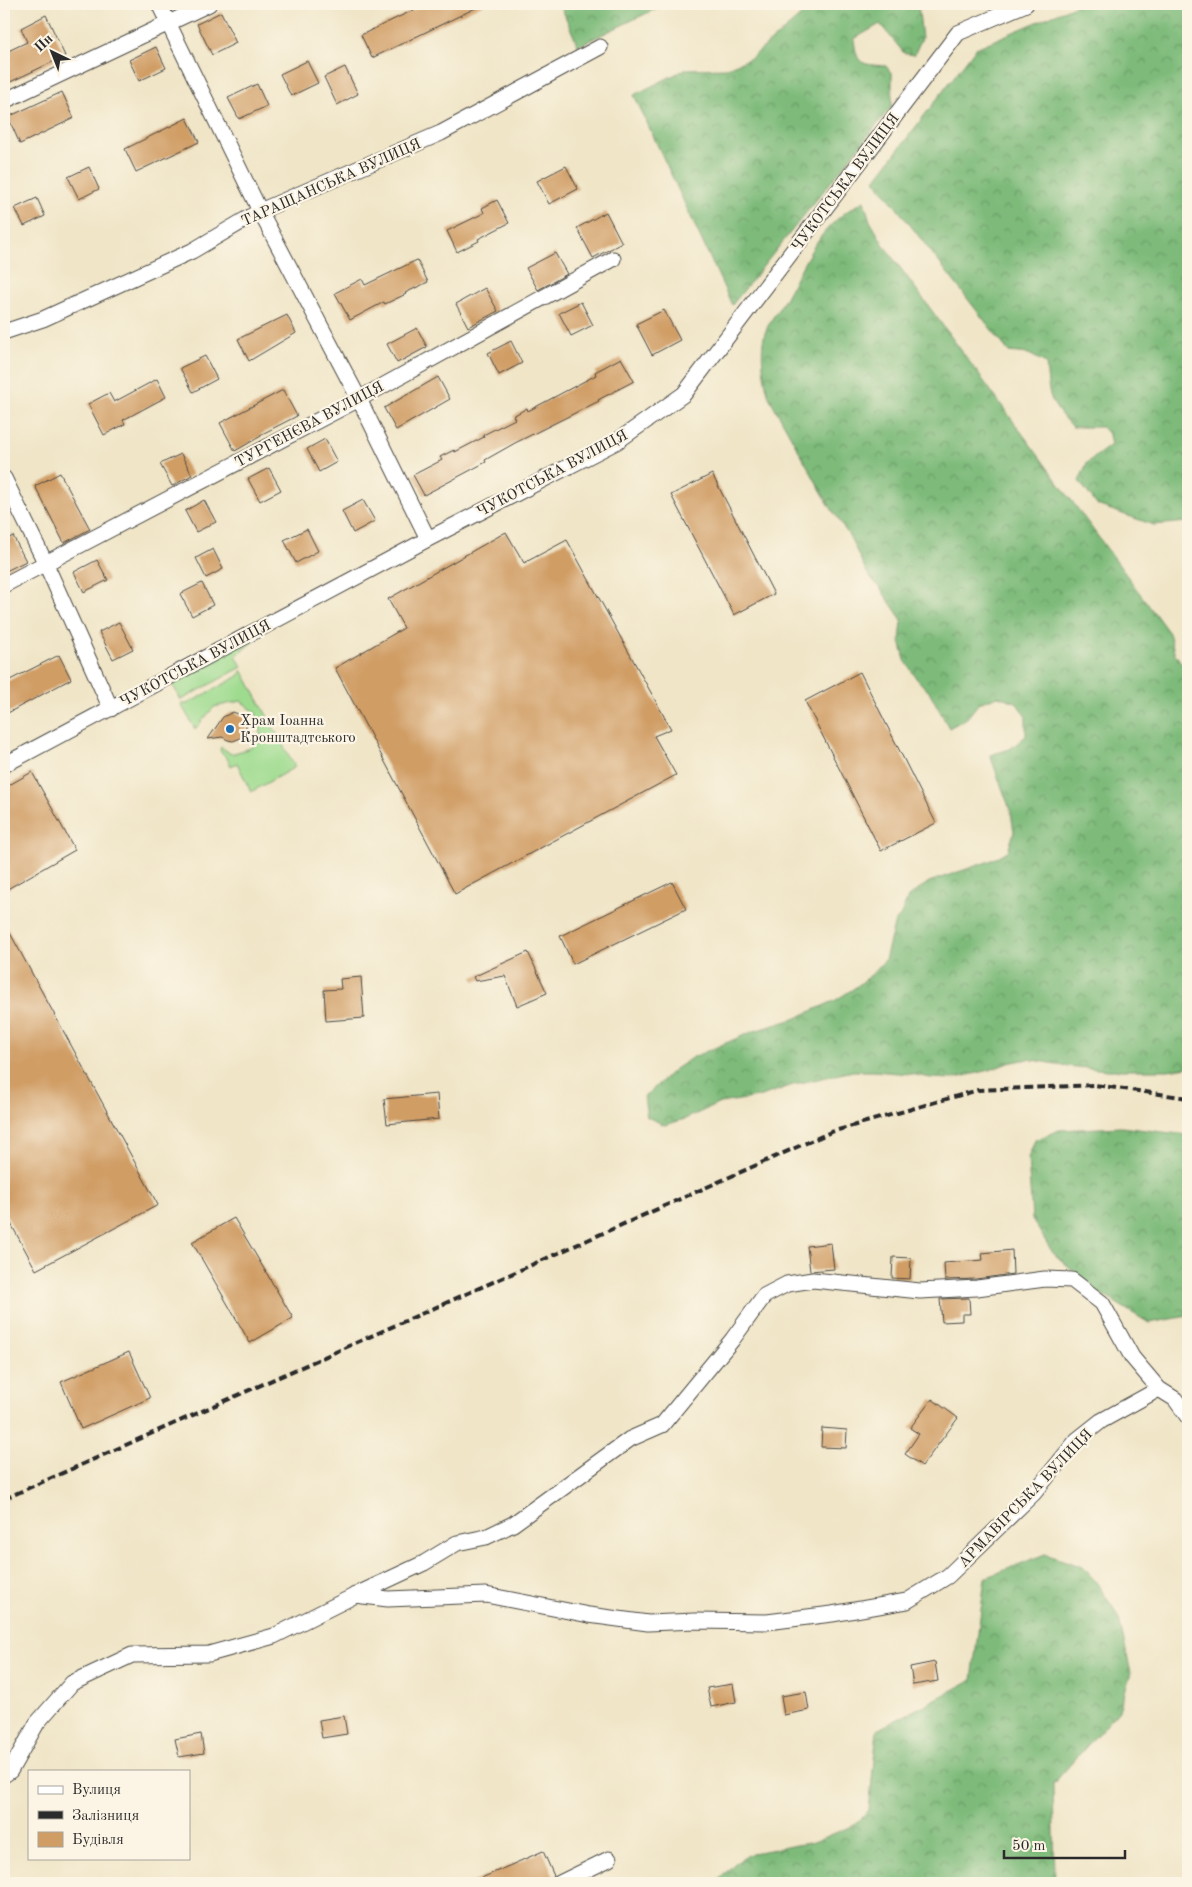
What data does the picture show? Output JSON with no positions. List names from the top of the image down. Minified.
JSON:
{"streets":{"street":["ТАРАЩАНСЬКА ВУЛИЦЯ","ЧУКОТСЬКА ВУЛИЦЯ","ТУРГЕНЄВА ВУЛИЦЯ","АРМАВІРСЬКА ВУЛИЦЯ"]},"places":["Храм Іоанна Кронштадтського"],"legend":["Вулиця","Залізниця","Будівля"],"scale_bar":"50 m","north":"top left"}
